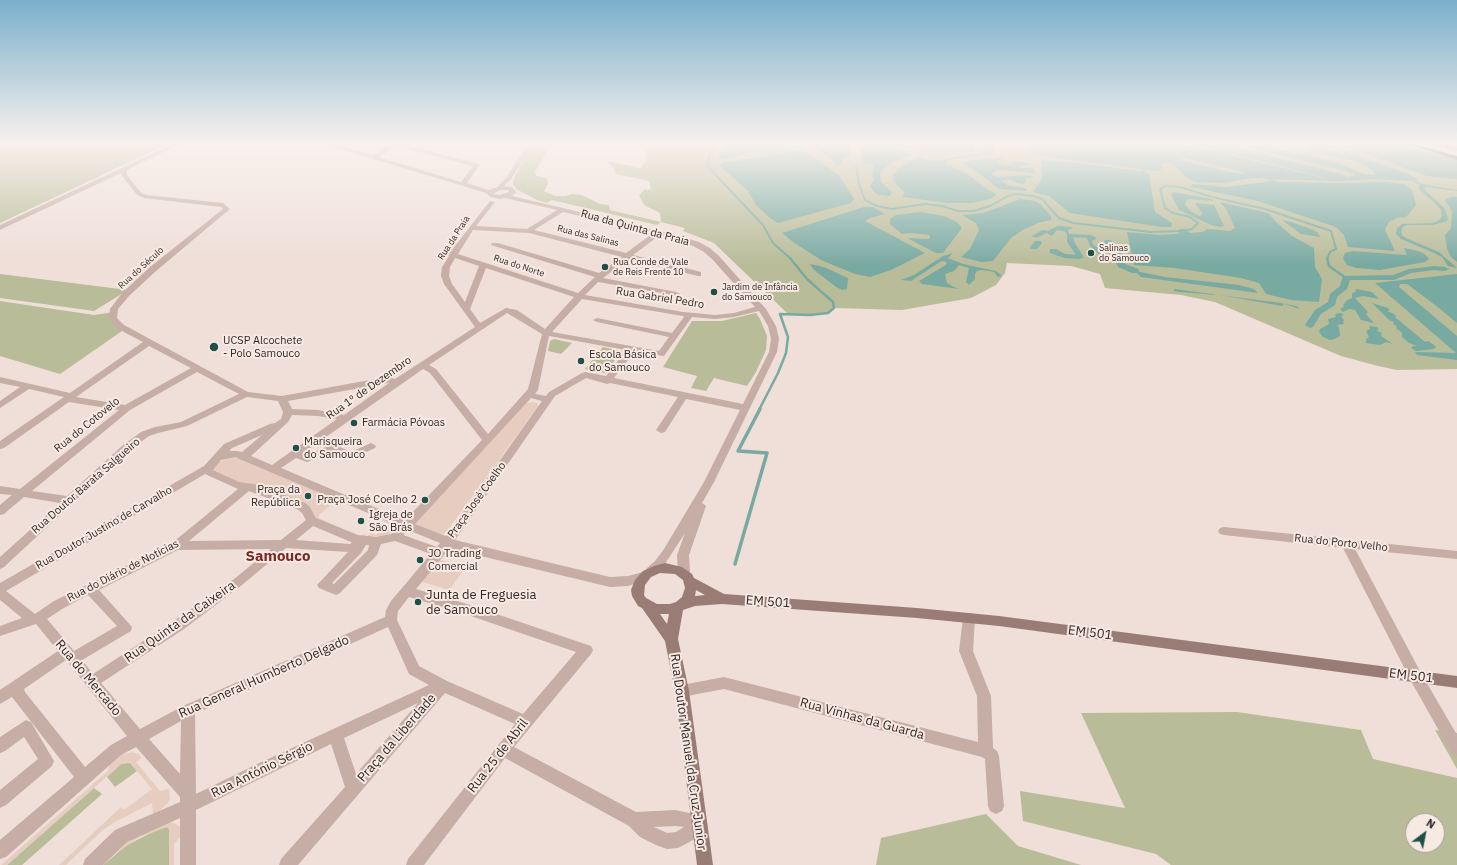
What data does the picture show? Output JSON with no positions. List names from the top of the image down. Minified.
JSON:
{"streets":{"main road":["EM 501","Rua Doutor Manuel da Cruz Junior"],"street":["Rua da Quinta da Praia","Rua das Salinas","Rua da Praia","Rua do Norte","Rua do Século","Rua Gabriel Pedro","Rua 1º de Dezembro","Rua do Cotovelo","Rua Doutor Barata Salgueiro","Praça José Coelho","Rua Doutor Justino de Carvalho","Rua do Porto Velho","Rua do Diário de Notícias","Rua Quinta da Caixeira","Rua General Humberto Delgado","Rua do Mercado","Rua Vinhas da Guarda","Praça da Liberdade","Rua 25 de Abril","Rua António Sérgio"]},"crossings":[["Rua da Quinta da Praia","Rua Gabriel Pedro"],["Rua da Quinta da Praia","EM 501"],["Rua das Salinas","Rua da Praia"],["Rua da Praia","Rua do Norte"],["Rua da Praia","Rua 1º de Dezembro"],["Rua do Norte","Rua Gabriel Pedro"],["Rua do Diário de Notícias","Rua do Mercado"],["Rua Quinta da Caixeira","Rua do Mercado"],["Rua General Humberto Delgado","Rua do Mercado"],["Rua do Mercado","Rua António Sérgio"],["Rua Vinhas da Guarda","Rua Doutor Manuel da Cruz Junior"],["Praça da Liberdade","Rua António Sérgio"]],"districts":["Samouco"],"places":["Salinas do Samouco","Rua Conde de Vale de Reis Frente 10","Jardim de Infância do Samouco","UCSP Alcochete - Polo Samouco","Escola Básica do Samouco","Farmácia Póvoas","Marisqueira do Samouco","Praça da República","Praça José Coelho 2","Igreja de São Brás","JO Trading Comercial","Junta de Freguesia de Samouco"],"north":"top right"}
